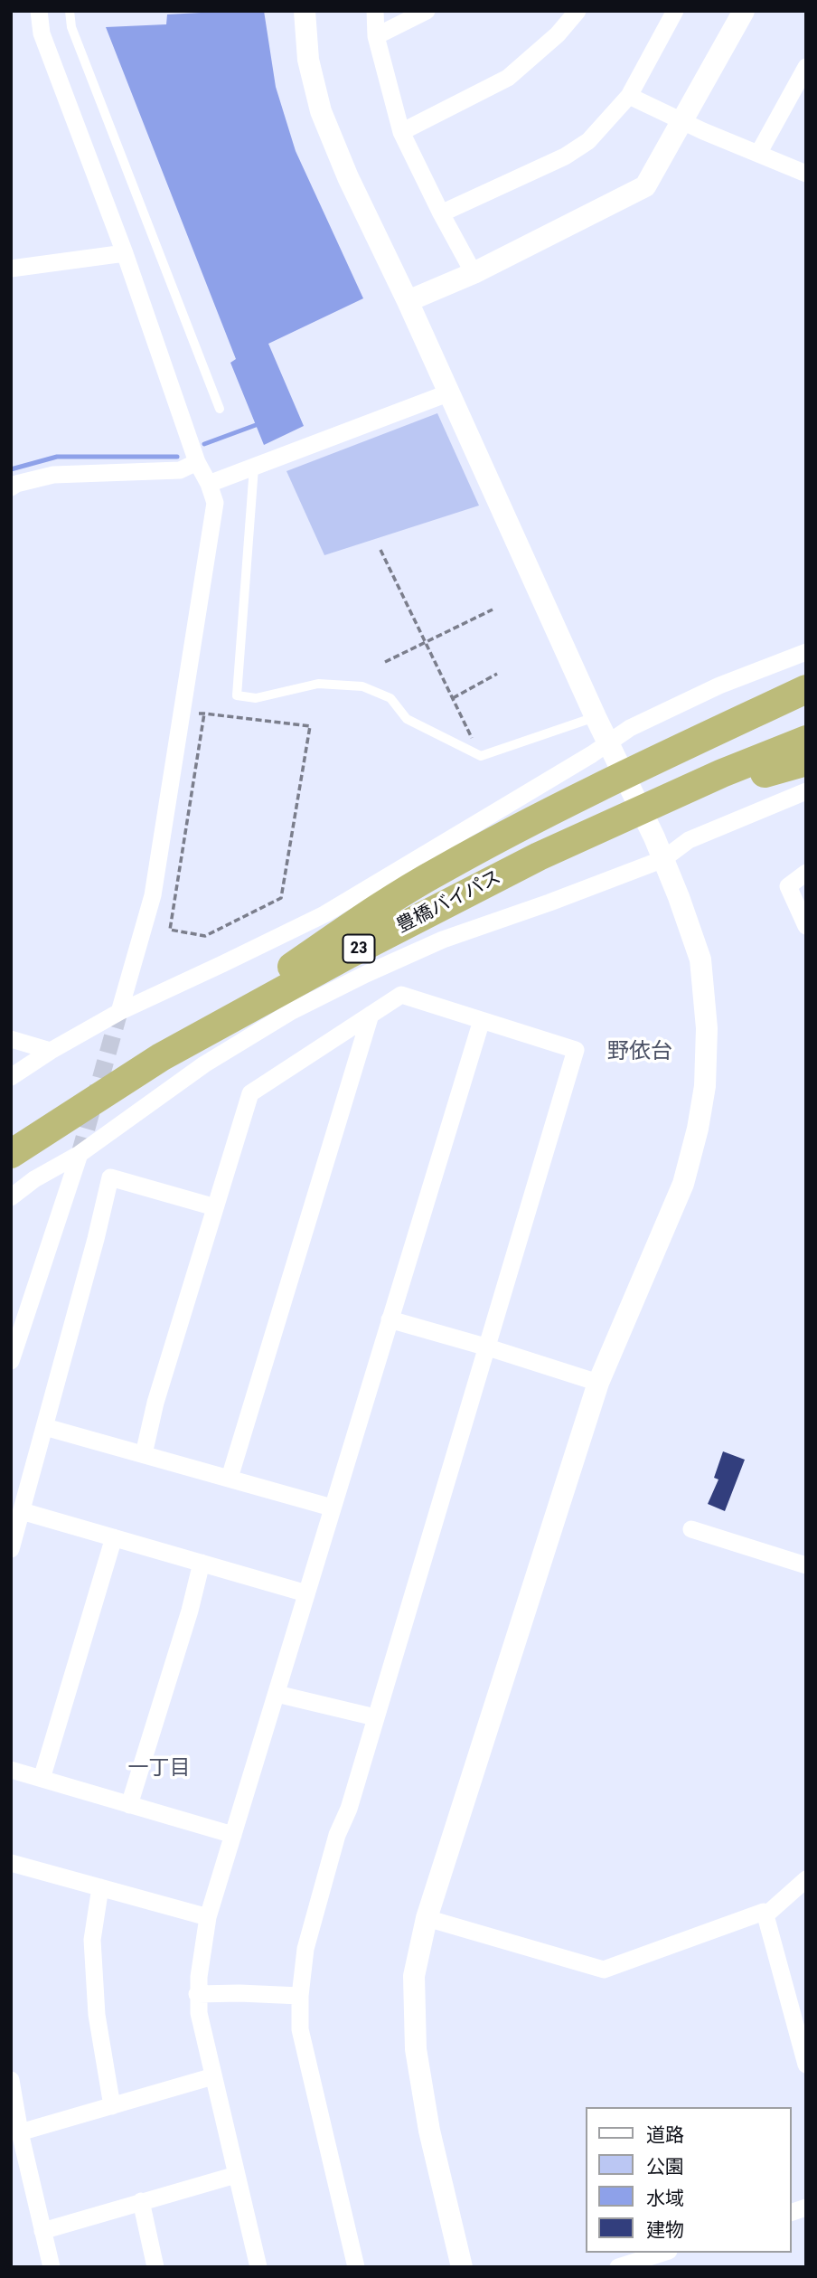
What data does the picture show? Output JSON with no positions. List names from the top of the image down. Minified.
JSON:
{"streets":{"highway":["豊橋バイパス","23"]},"crossings":[["豊橋バイパス","23"]],"districts":["野依台","一丁目"],"legend":["道路","公園","水域","建物"]}
